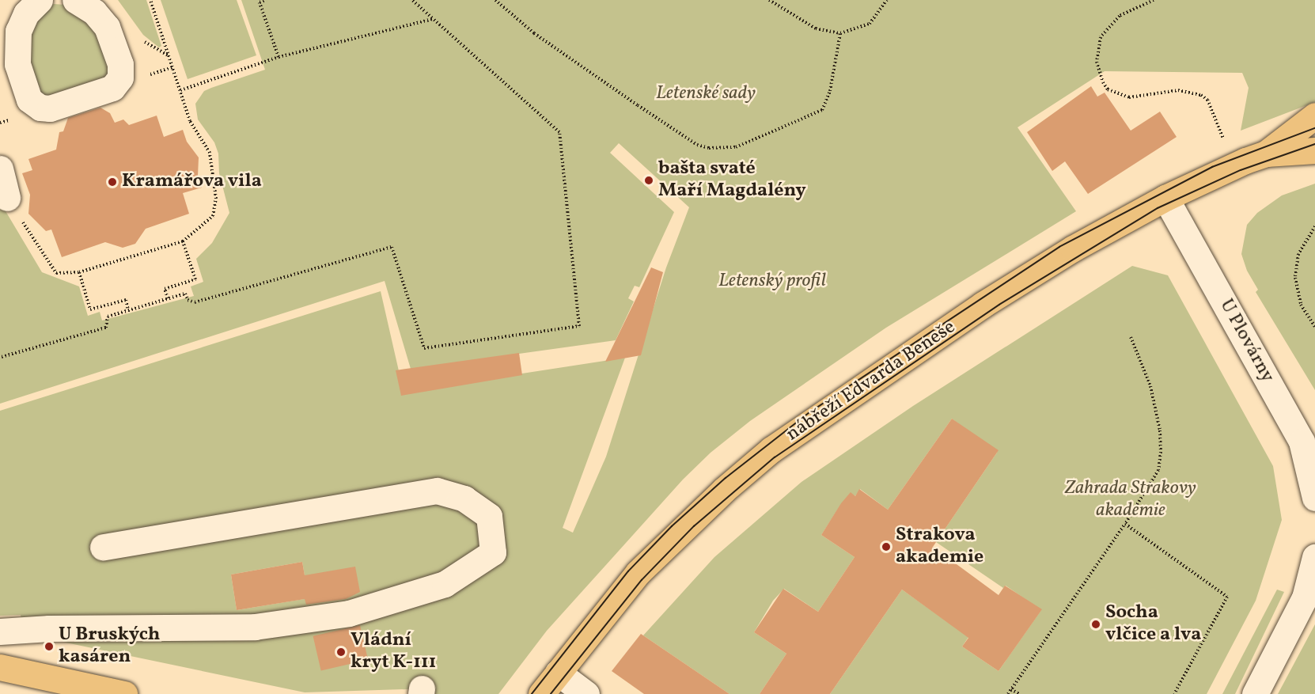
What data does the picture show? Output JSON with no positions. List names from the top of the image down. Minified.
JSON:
{"streets":{"main road":["nábřeží Edvarda Beneše"],"street":["U Plovárny"]},"crossings":[["U Plovárny","nábřeží Edvarda Beneše"]],"parks":["Letenské sady","Letenský profil","Zahrada Strakovy akademie"],"places":["bašta svaté Maří Magdalény","Kramářova vila","Strakova akademie","Socha vlčice a lva","U Bruských kasáren","Vládní kryt K-111"]}
